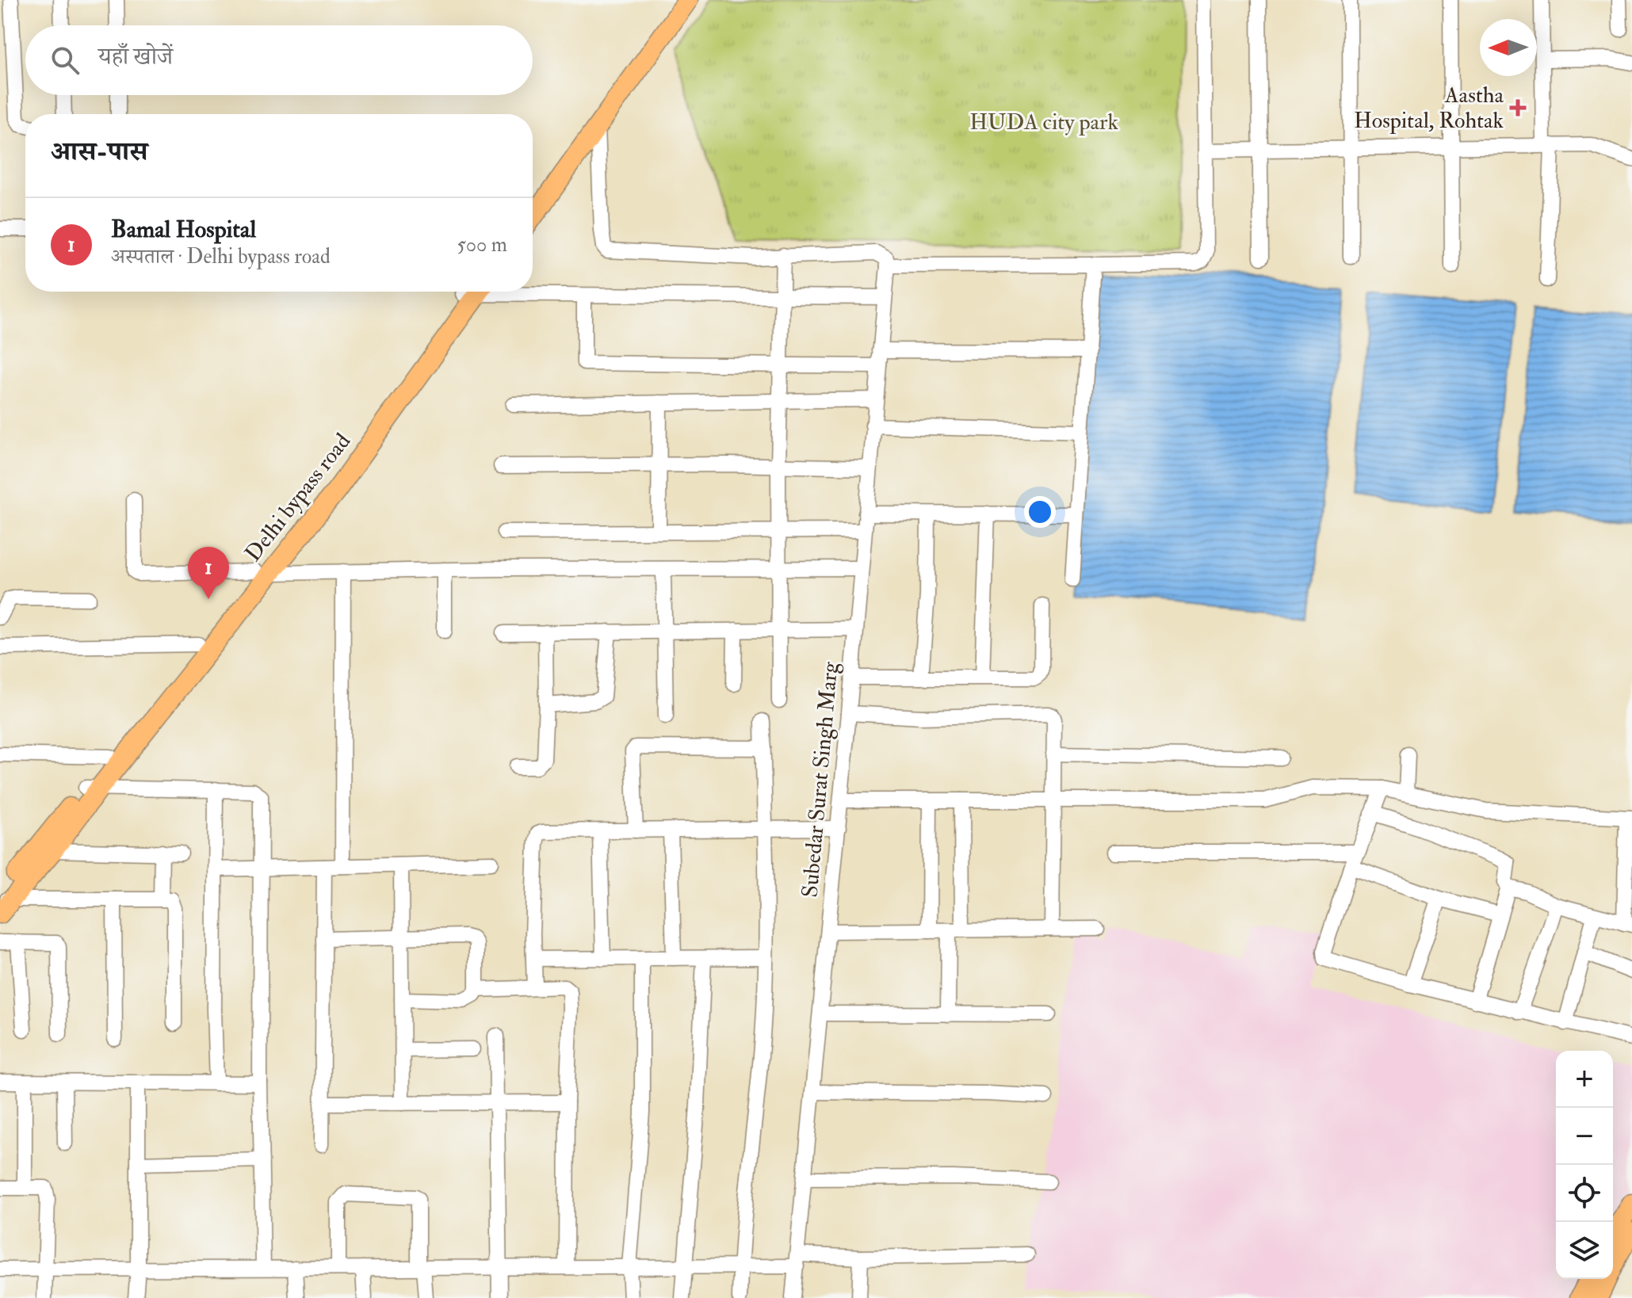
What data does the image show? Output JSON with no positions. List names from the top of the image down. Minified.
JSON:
{"streets":{"main road":["Delhi bypass road"],"street":["Subedar Surat Singh Marg"]},"parks":["HUDA city park"],"places":{"health":["Aastha Hospital, Rohtak"]},"north":"left","page":{"search":"यहाँ खोजें","heading":"आस-पास","list":[{"mark":"1","name":"Bamal Hospital","note":"अस्पताल · Delhi bypass road","value":"500 m"}],"pins":"1","map_buttons":["+","−"]}}
